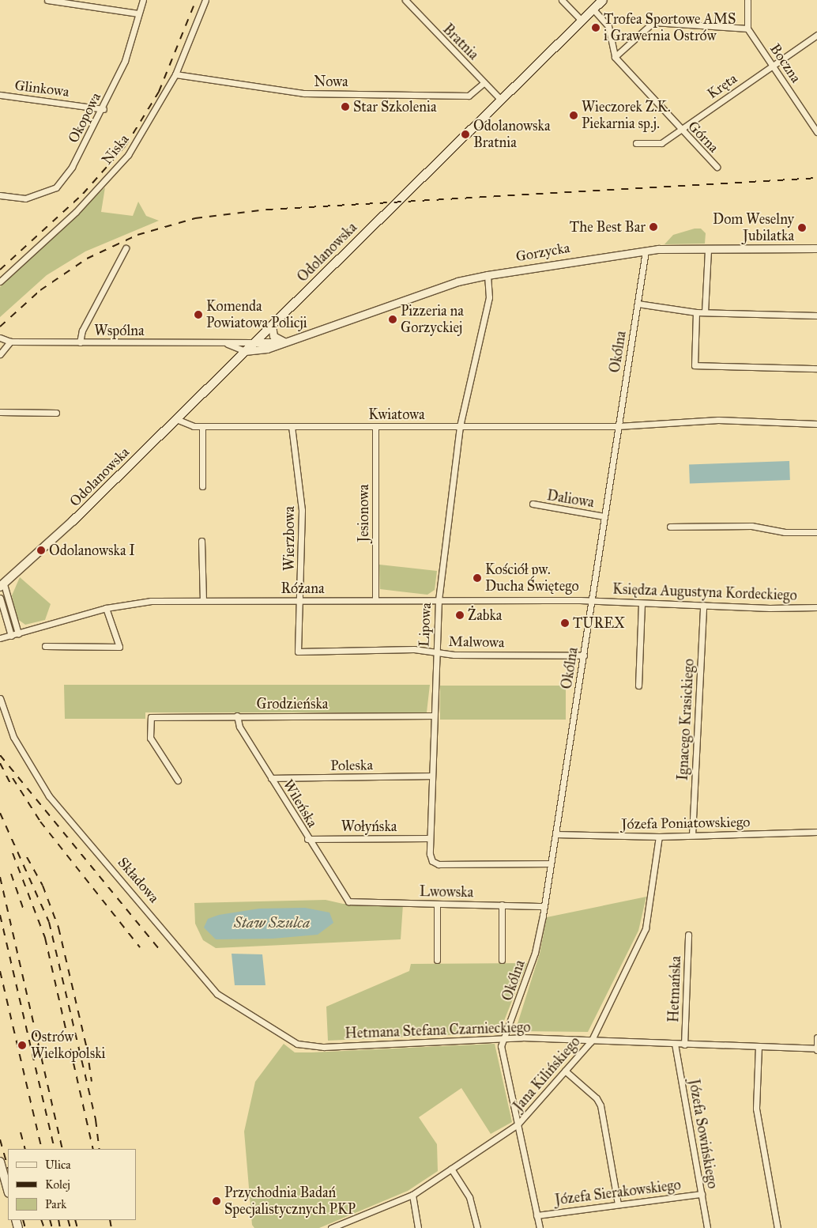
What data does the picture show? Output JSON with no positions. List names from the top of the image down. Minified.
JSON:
{"streets":{"main road":["Odolanowska"],"street":["Bratnia","Boczna","Nowa","Kręta","Glinkowa","Okopowa","Górna","Niska","Gorzycka","Wspólna","Okólna","Kwiatowa","Daliowa","Jesionowa","Wierzbowa","Różana","Księdza Augustyna Kordeckiego","Lipowa","Malwowa","Grodzieńska","Ignacego Krasickiego","Poleska","Wileńska","Józefa Poniatowskiego","Wołyńska","Składowa","Lwowska","Hetmańska","Hetmana Stefana Czarnieckiego","Jana Kilińskiego","Józefa Sowińskiego","Józefa Sierakowskiego"]},"crossings":[["Bratnia","Nowa"],["Bratnia","Odolanowska"],["Boczna","Kręta"],["Nowa","Niska"],["Kręta","Górna"],["Glinkowa","Okopowa"],["Odolanowska","Gorzycka"],["Odolanowska","Wspólna"],["Odolanowska","Kwiatowa"],["Gorzycka","Wspólna"],["Gorzycka","Okólna"],["Gorzycka","Lipowa"],["Okólna","Kwiatowa"],["Okólna","Daliowa"],["Okólna","Różana"],["Okólna","Księdza Augustyna Kordeckiego"],["Okólna","Lipowa"],["Okólna","Malwowa"],["Okólna","Józefa Poniatowskiego"],["Okólna","Lwowska"],["Okólna","Hetmana Stefana Czarnieckiego"],["Okólna","Jana Kilińskiego"],["Okólna","Józefa Sierakowskiego"],["Kwiatowa","Jesionowa"],["Kwiatowa","Wierzbowa"],["Kwiatowa","Lipowa"],["Jesionowa","Różana"],["Wierzbowa","Różana"],["Wierzbowa","Malwowa"],["Różana","Księdza Augustyna Kordeckiego"],["Różana","Lipowa"],["Księdza Augustyna Kordeckiego","Ignacego Krasickiego"],["Lipowa","Malwowa"],["Lipowa","Grodzieńska"],["Lipowa","Poleska"],["Lipowa","Wołyńska"],["Grodzieńska","Wileńska"],["Ignacego Krasickiego","Józefa Poniatowskiego"],["Poleska","Wileńska"],["Wileńska","Wołyńska"],["Wileńska","Lwowska"],["Józefa Poniatowskiego","Jana Kilińskiego"],["Składowa","Hetmana Stefana Czarnieckiego"],["Hetmańska","Hetmana Stefana Czarnieckiego"],["Hetmana Stefana Czarnieckiego","Jana Kilińskiego"],["Hetmana Stefana Czarnieckiego","Józefa Sowińskiego"],["Józefa Sowińskiego","Józefa Sierakowskiego"]],"water":["Staw Szulca"],"places":["Trofea Sportowe AMS i Grawernia Ostrów","Star Szkolenia","Wieczorek Z.K. Piekarnia sp.j.","Odolanowska Bratnia","The Best Bar","Dom Weselny Jubilatka","Komenda Powiatowa Policji","Pizzeria na Gorzyckiej","Odolanowska I","Kościół pw. Ducha Świętego","Żabka","TUREX","Ostrów Wielkopolski","Przychodnia Badań Specjalistycznych PKP"],"legend":["Ulica","Kolej","Park"]}
